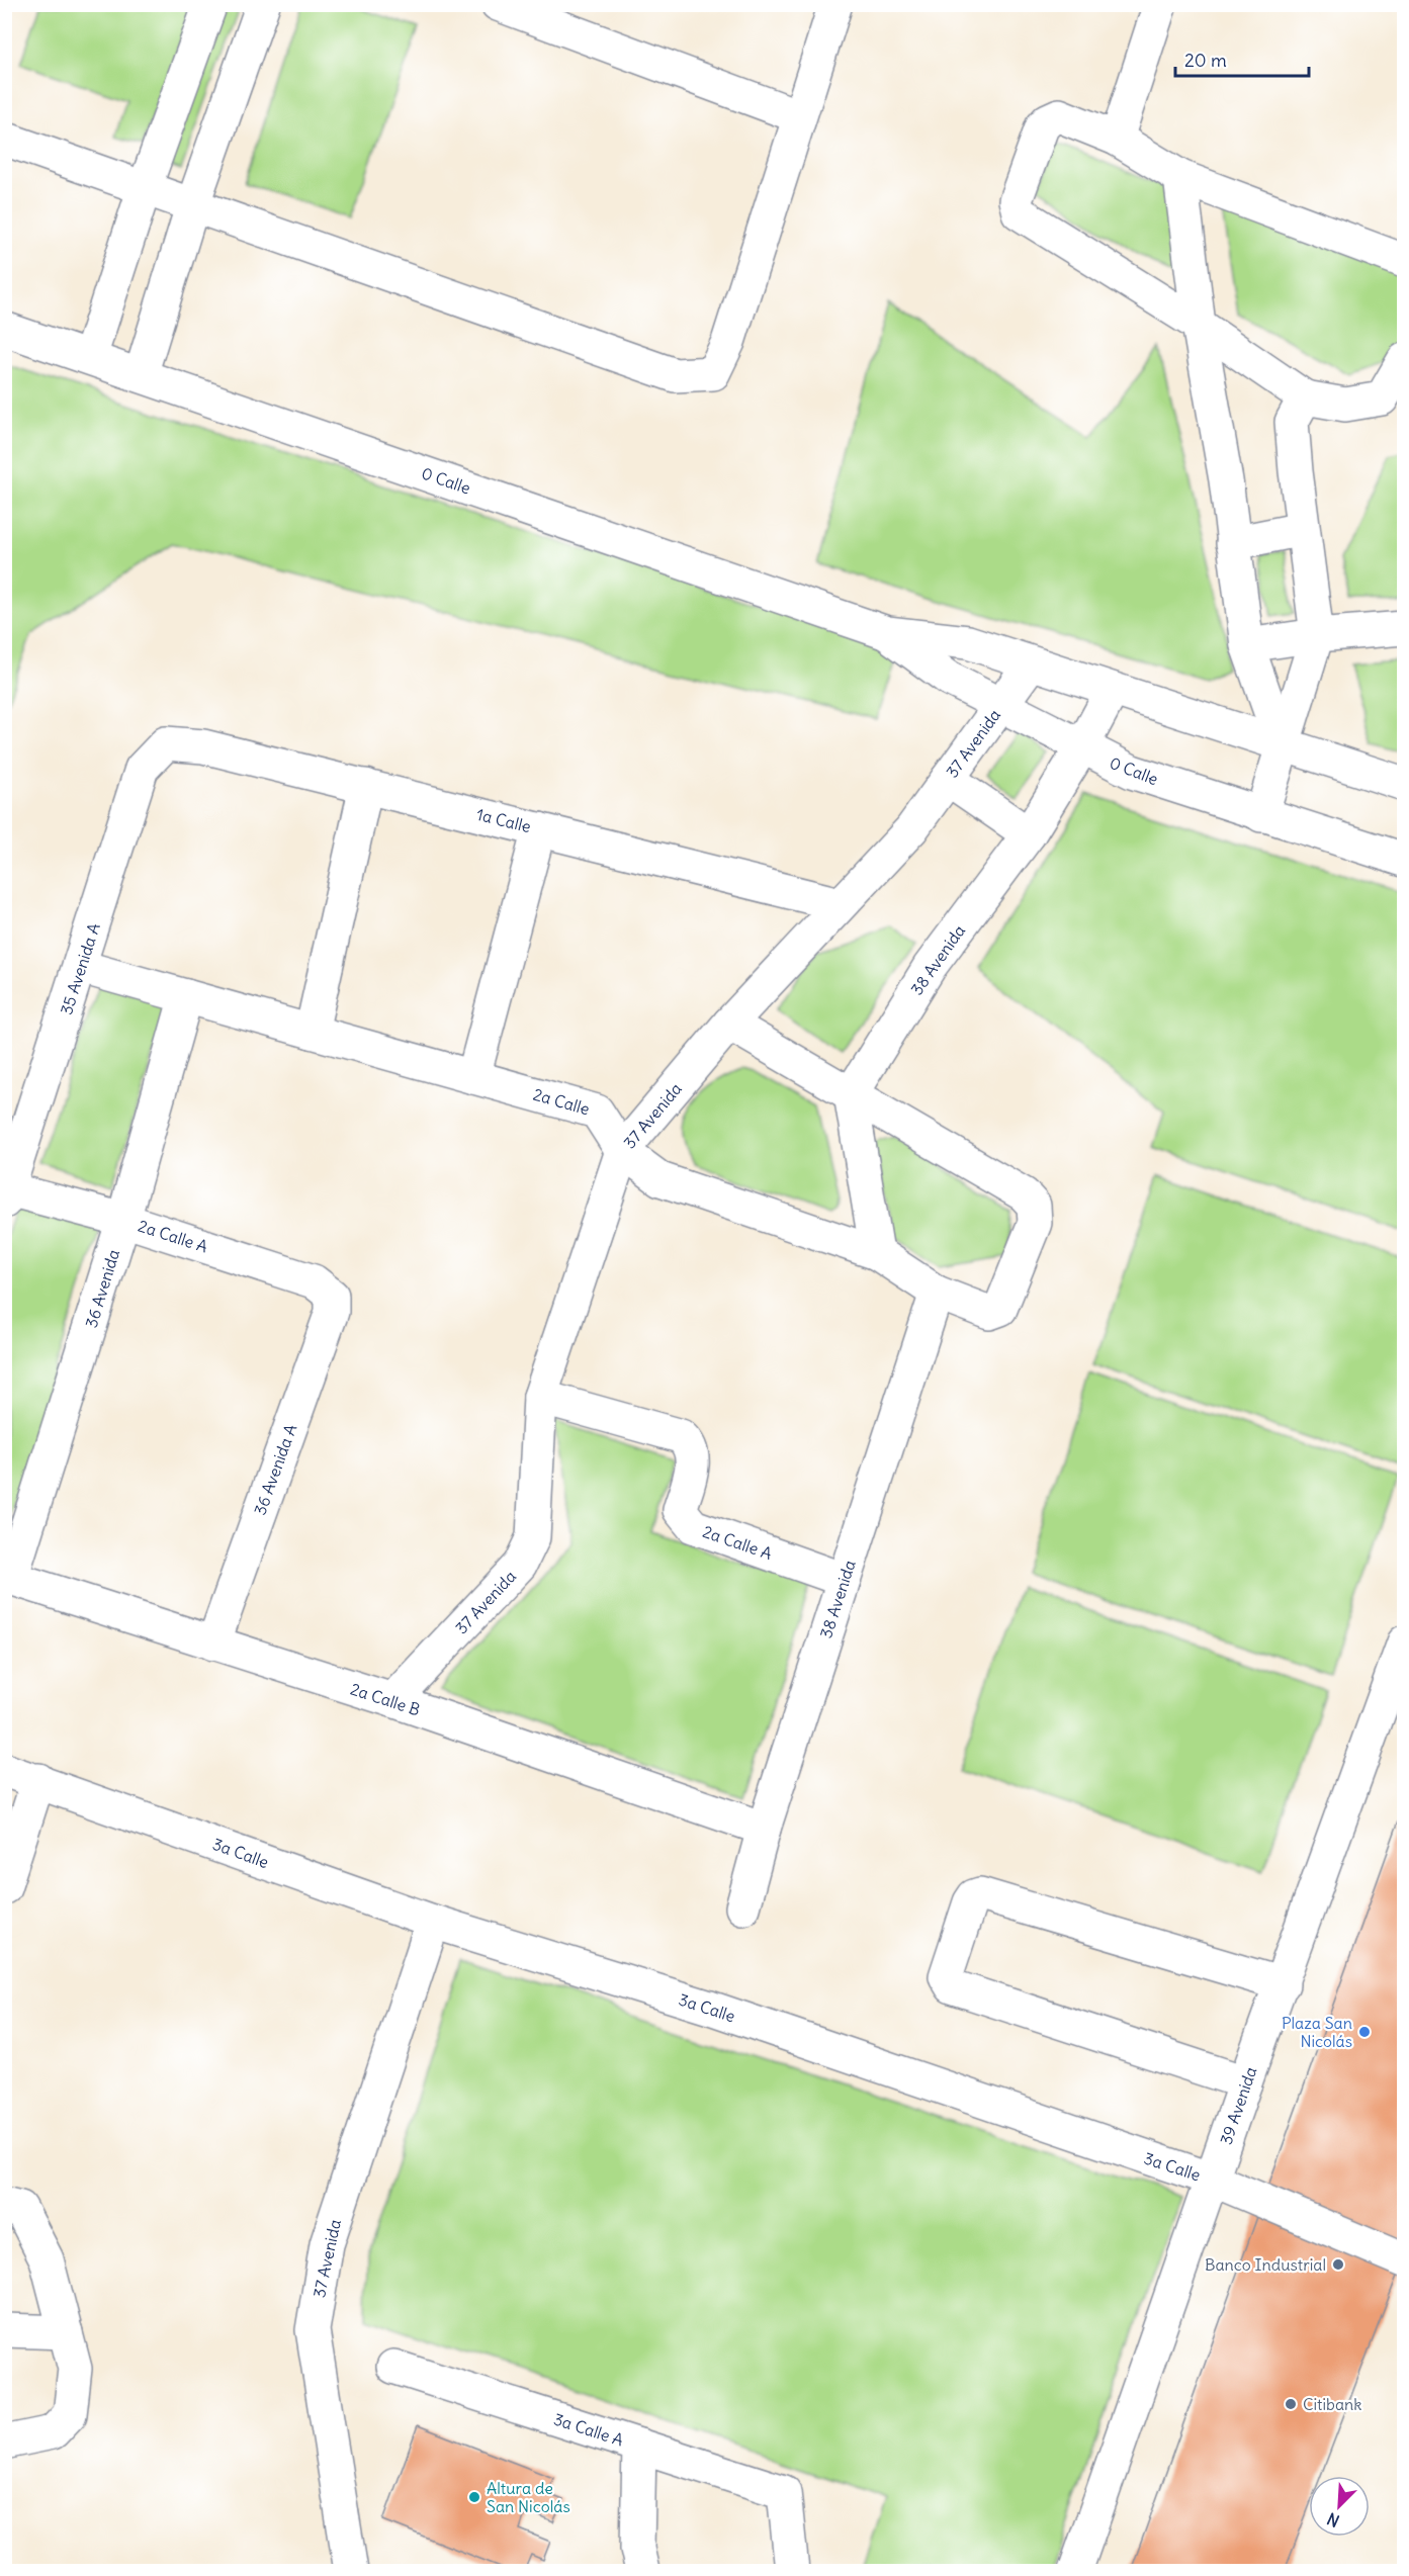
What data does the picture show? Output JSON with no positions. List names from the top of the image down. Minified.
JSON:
{"streets":{"street":["0 Calle","37 Avenida","1a Calle","38 Avenida","35 Avenida A","2a Calle","2a Calle A","36 Avenida","36 Avenida A","2a Calle B","3a Calle","39 Avenida","3a Calle A"]},"crossings":[["0 Calle","37 Avenida"],["0 Calle","38 Avenida"],["37 Avenida","1a Calle"],["37 Avenida","2a Calle"],["37 Avenida","2a Calle A"],["37 Avenida","2a Calle B"],["37 Avenida","3a Calle"],["1a Calle","35 Avenida A"],["38 Avenida","2a Calle"],["38 Avenida","2a Calle A"],["38 Avenida","2a Calle B"],["35 Avenida A","2a Calle"],["35 Avenida A","2a Calle A"],["2a Calle","36 Avenida"],["2a Calle A","36 Avenida"],["2a Calle A","36 Avenida A"],["36 Avenida","2a Calle B"],["36 Avenida A","2a Calle B"],["3a Calle","39 Avenida"]],"places":["Plaza San Nicolás","Banco Industrial","Citibank","Altura de San Nicolás"],"scale_bar":"20 m","north":"bottom left"}
